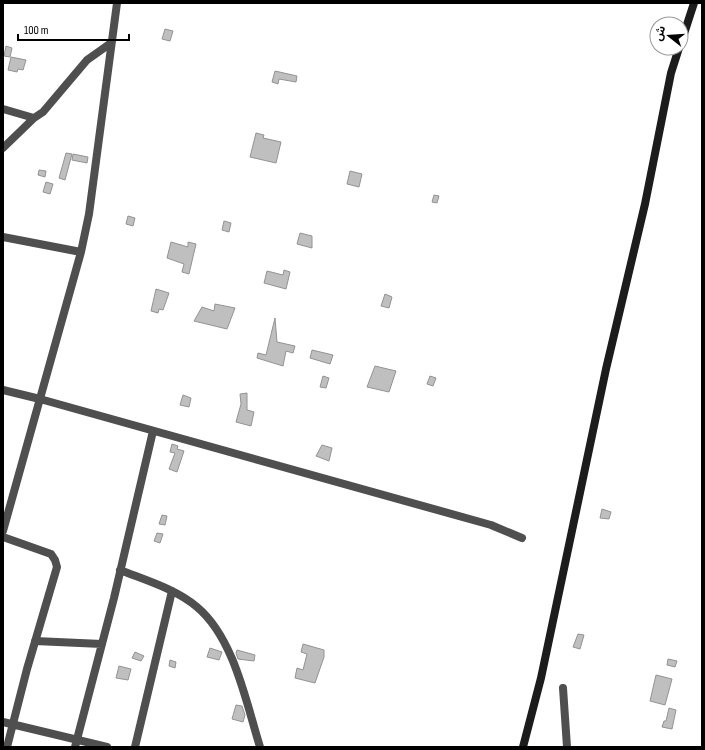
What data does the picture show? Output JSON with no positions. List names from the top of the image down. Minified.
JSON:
{"scale_bar":"100 m","north":"left"}
